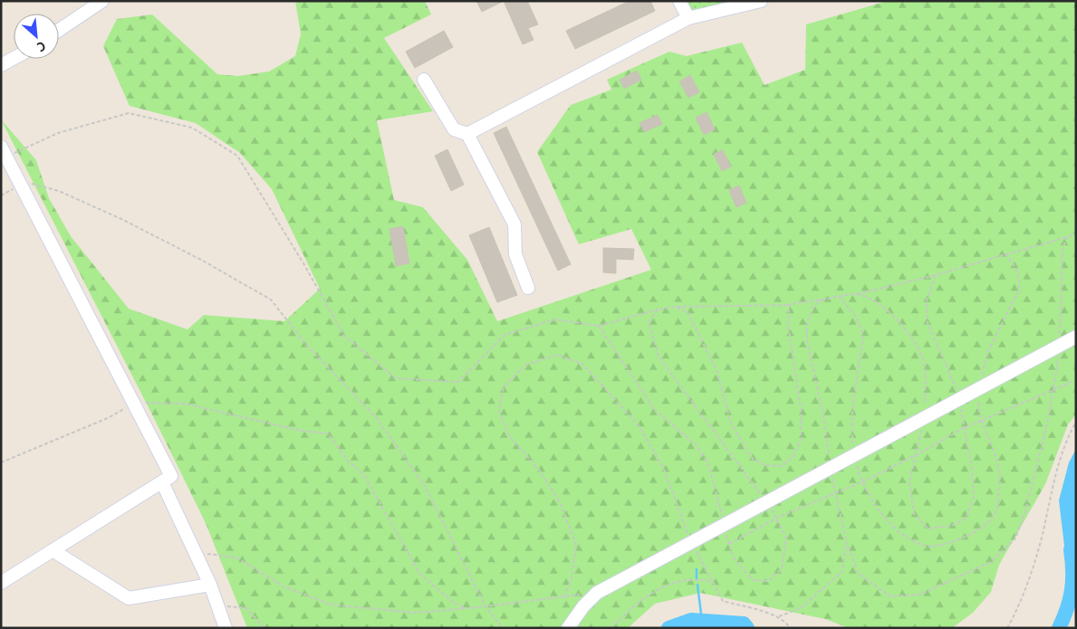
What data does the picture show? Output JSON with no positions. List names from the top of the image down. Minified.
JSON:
{"north":"bottom right"}
